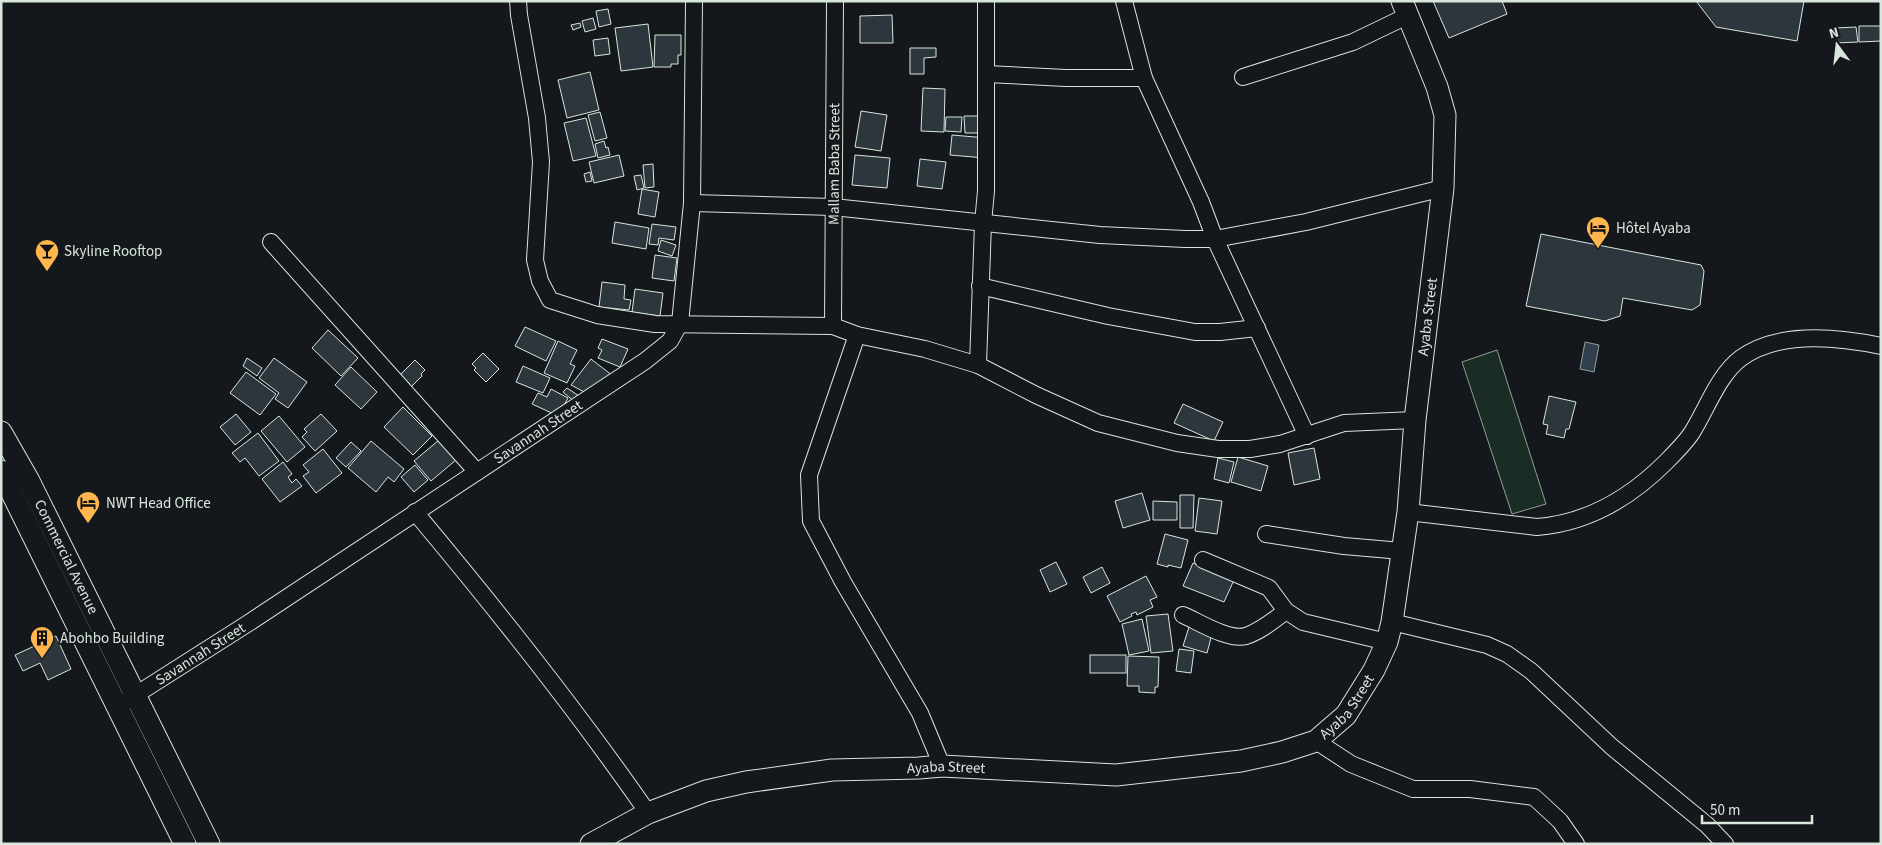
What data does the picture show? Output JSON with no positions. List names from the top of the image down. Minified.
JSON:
{"streets":{"main road":["Ayaba Street","Commercial Avenue"],"street":["Mallam Baba Street","Savannah Street"]},"crossings":[["Savannah Street","Commercial Avenue"]],"places":{"hotel":["Hôtel Ayaba","NWT Head Office"],"bar":["Skyline Rooftop"],"building":["Abohbo Building"]},"scale_bar":"50 m","north":"top"}
